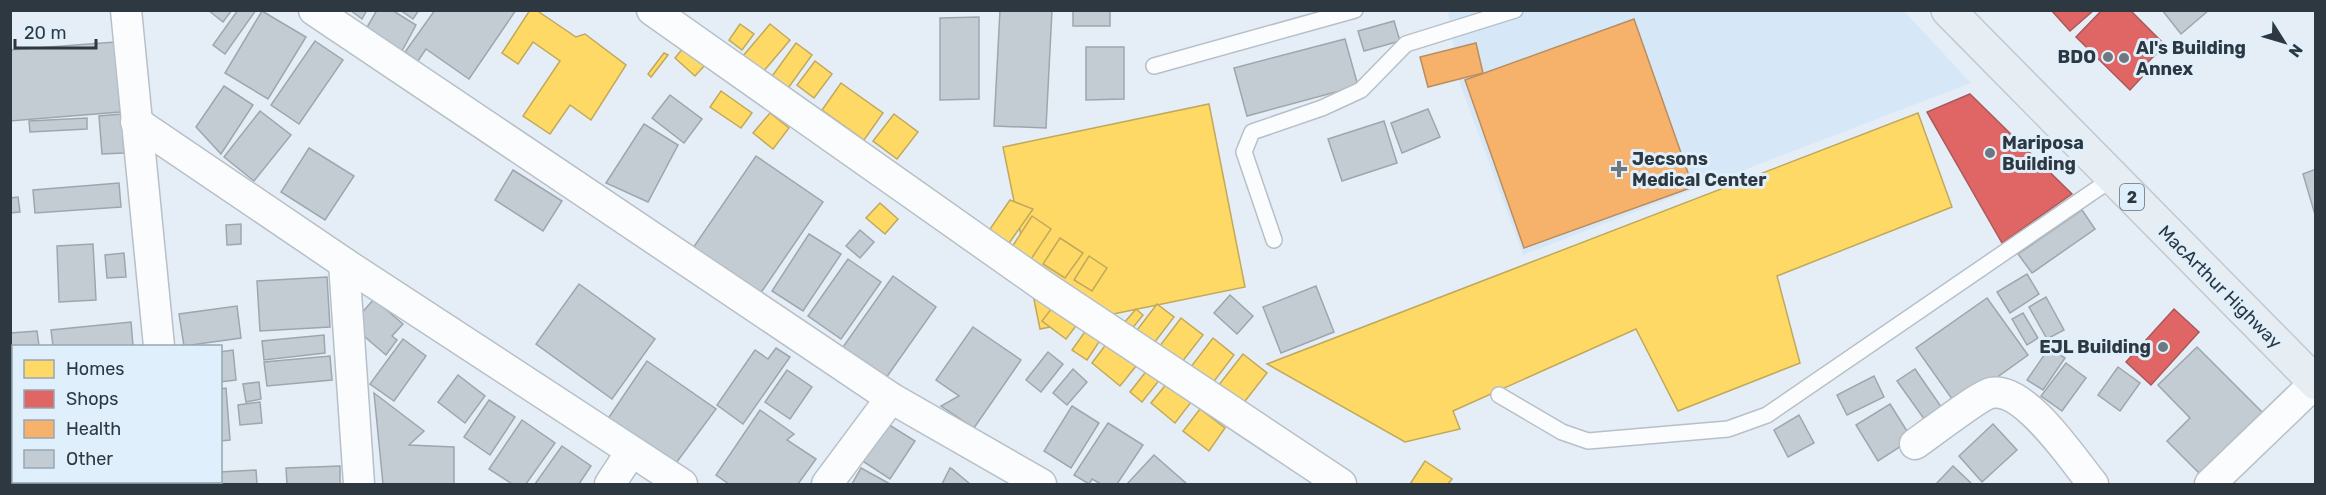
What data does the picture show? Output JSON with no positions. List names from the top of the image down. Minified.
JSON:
{"streets":{"highway":["2","MacArthur Highway"]},"places":{"other":["BDO","Al's Building Annex","Mariposa Building","EJL Building"],"health":["Jecsons Medical Center"]},"legend":["Homes","Shops","Health","Other"],"scale_bar":"20 m","north":"bottom right"}
